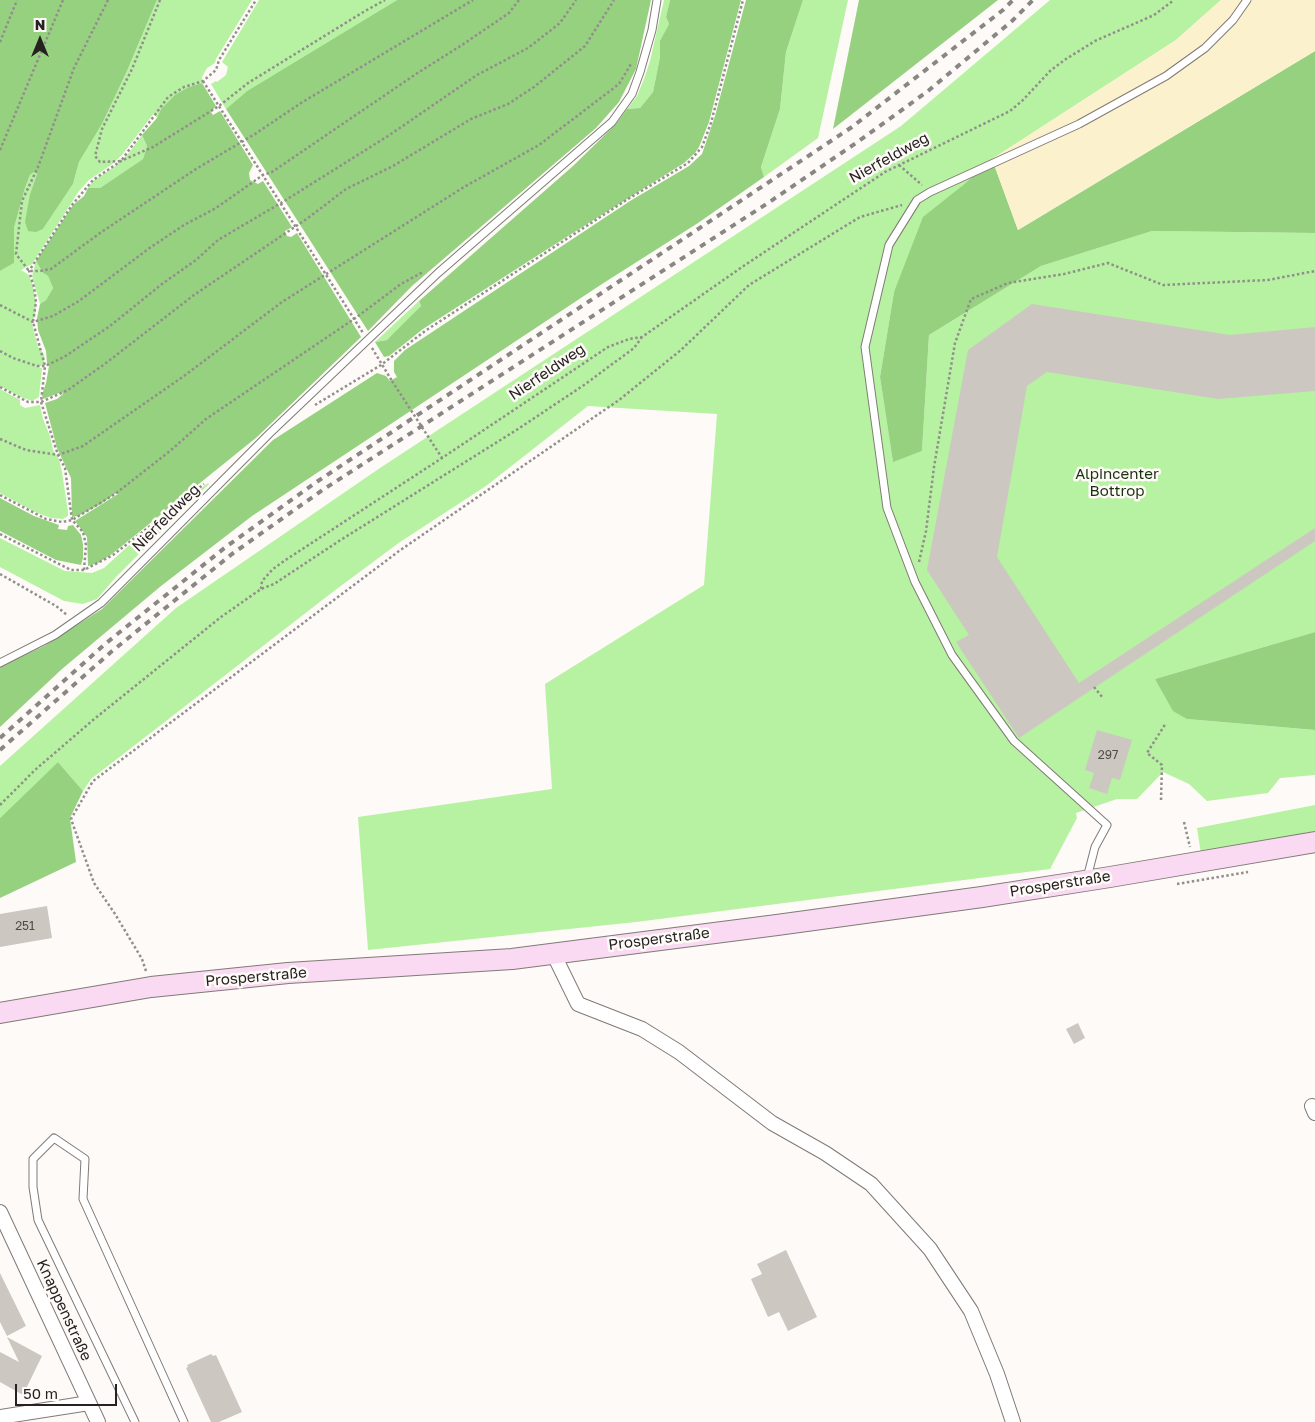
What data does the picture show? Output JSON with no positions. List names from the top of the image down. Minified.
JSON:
{"streets":{"main road":["Prosperstraße"],"street":["Knappenstraße"],"lane":["Nierfeldweg"]},"parks":["Alpincenter Bottrop"],"house_numbers":["297","251"],"scale_bar":"50 m","north":"top"}
